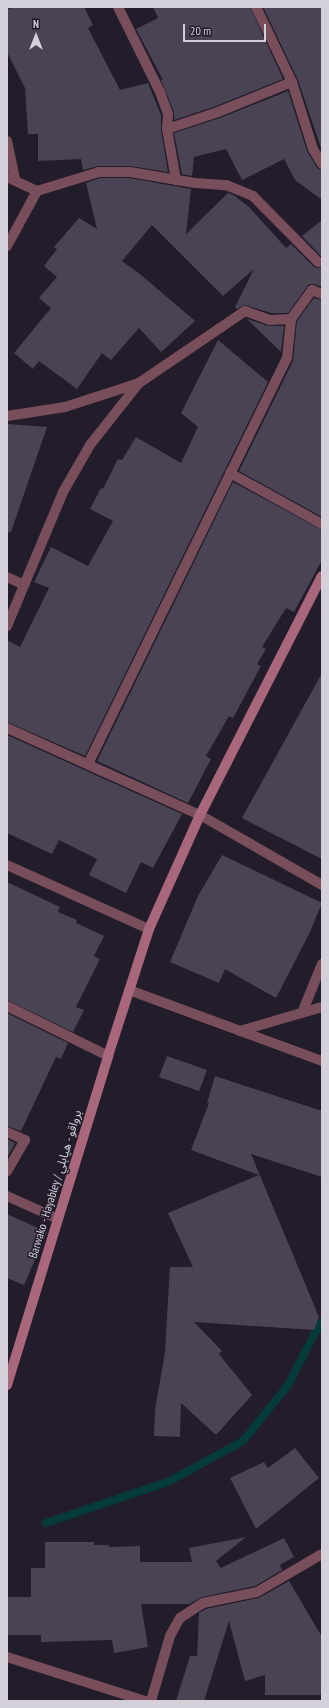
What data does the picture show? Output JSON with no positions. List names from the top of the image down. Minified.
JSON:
{"streets":{"main road":["Barwako - Hayabley / برواقو - هيابلي"]},"scale_bar":"20 m","north":"top"}
